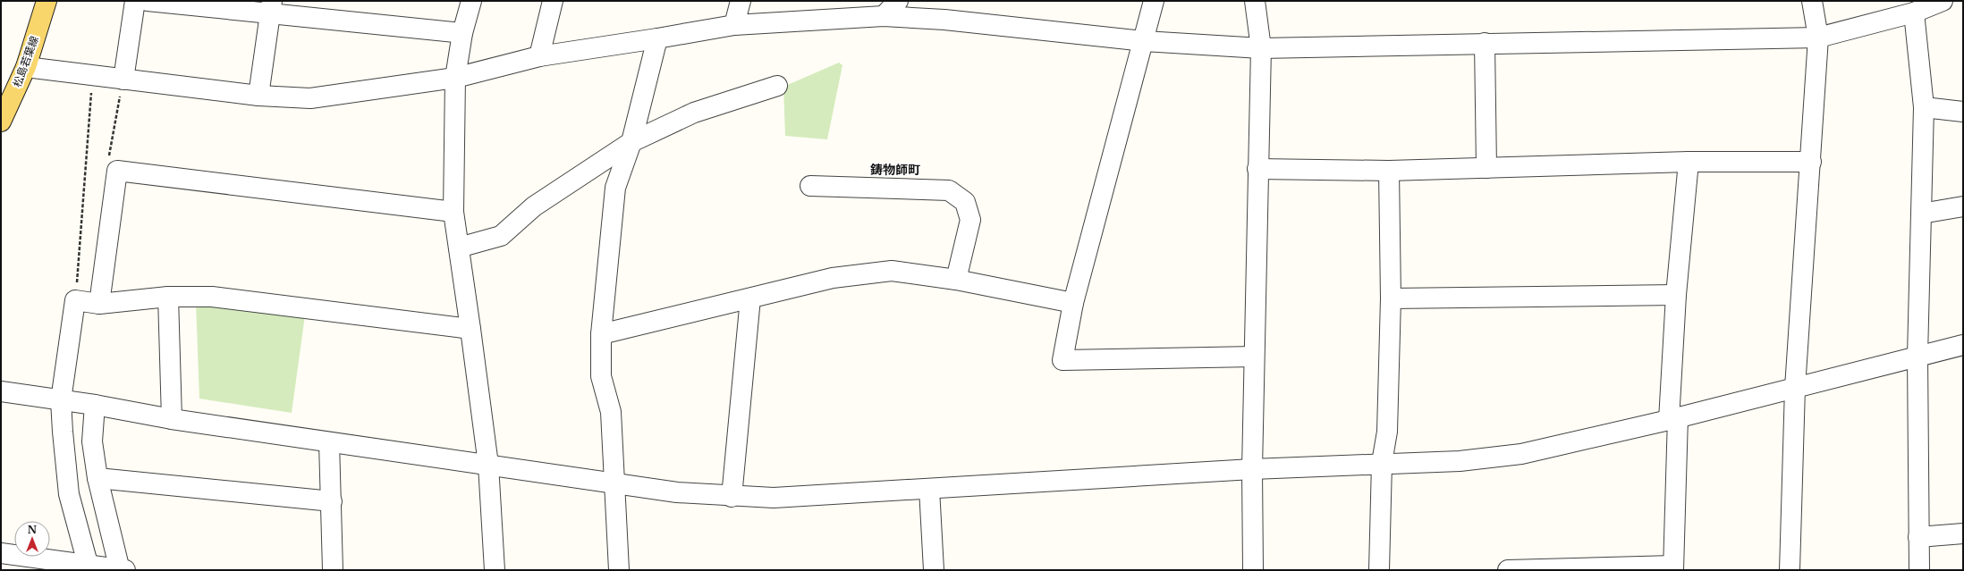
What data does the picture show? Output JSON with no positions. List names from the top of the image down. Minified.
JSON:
{"streets":{"main road":["松島若葉線"]},"districts":["鋳物師町"],"north":"top"}
